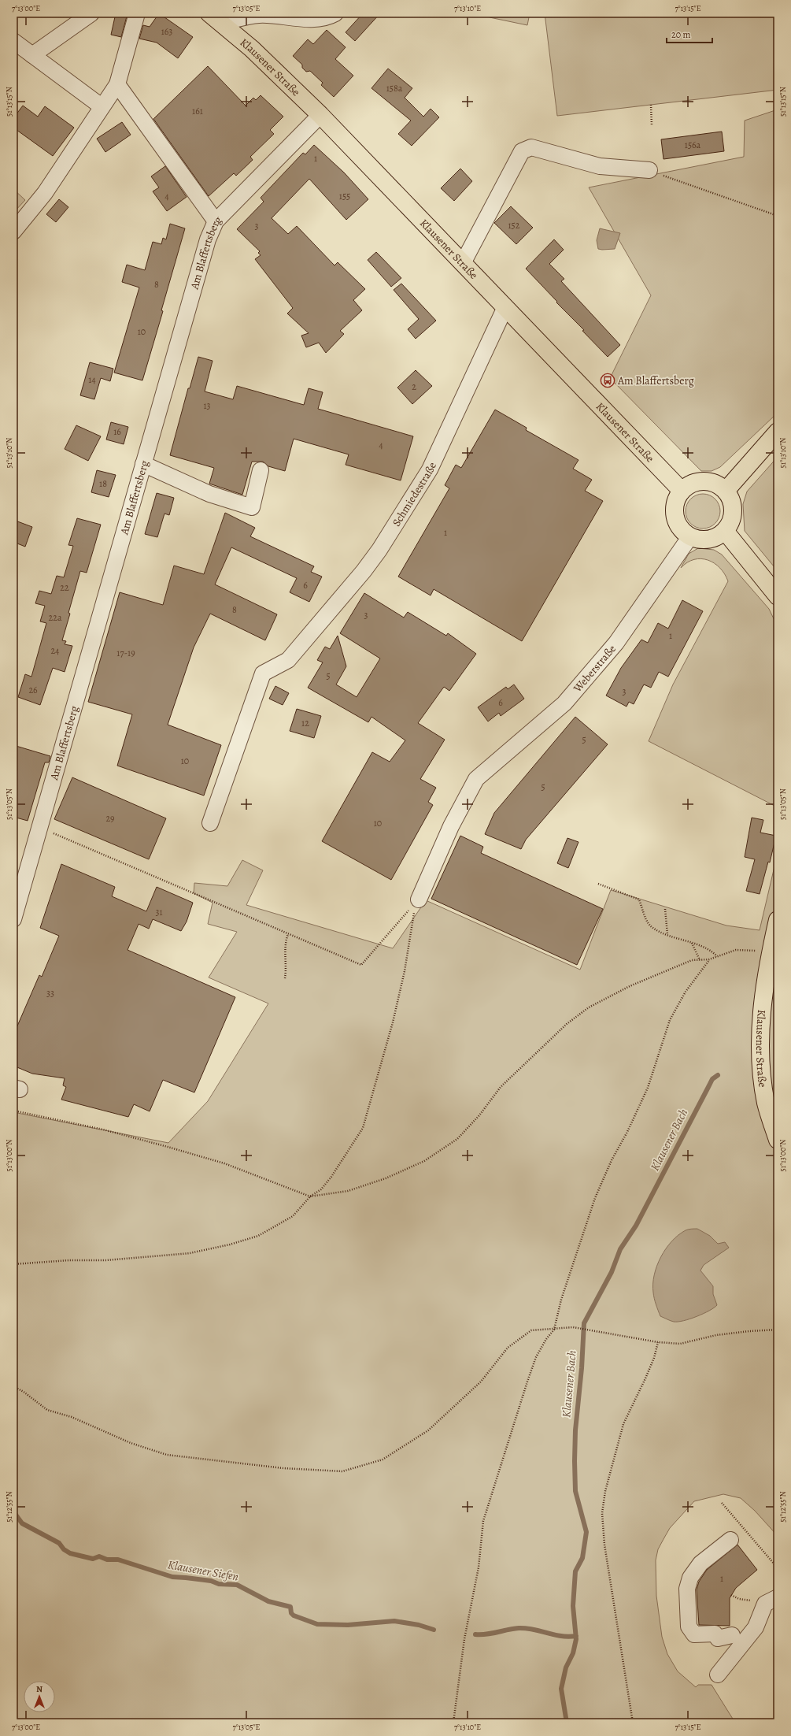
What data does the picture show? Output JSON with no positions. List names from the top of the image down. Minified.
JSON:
{"streets":{"main road":["Klausener Straße"],"street":["Am Blaffertsberg","Schmiedestraße","Weberstraße"]},"crossings":[["Klausener Straße","Am Blaffertsberg"],["Klausener Straße","Schmiedestraße"],["Klausener Straße","Weberstraße"]],"water":["Klausener Bach","Klausener Siefen"],"places":{"bus stop":["Am Blaffertsberg"]},"house_numbers":["163","158a","161","156a","1","4","155","152","3","8","10","14","2","13","16","4","18","1","6","22","8","3","22a","1","24","17-19","5","26","3","6","12","5","10","5","29","10","31","33","1"],"scale_bar":"20 m","north":"top","coordinates":["7°13'00\"E","7°13'05\"E","7°13'10\"E","7°13'15\"E","51°13'15\"N","51°13'10\"N","51°13'05\"N","51°13'00\"N","51°12'55\"N"]}
